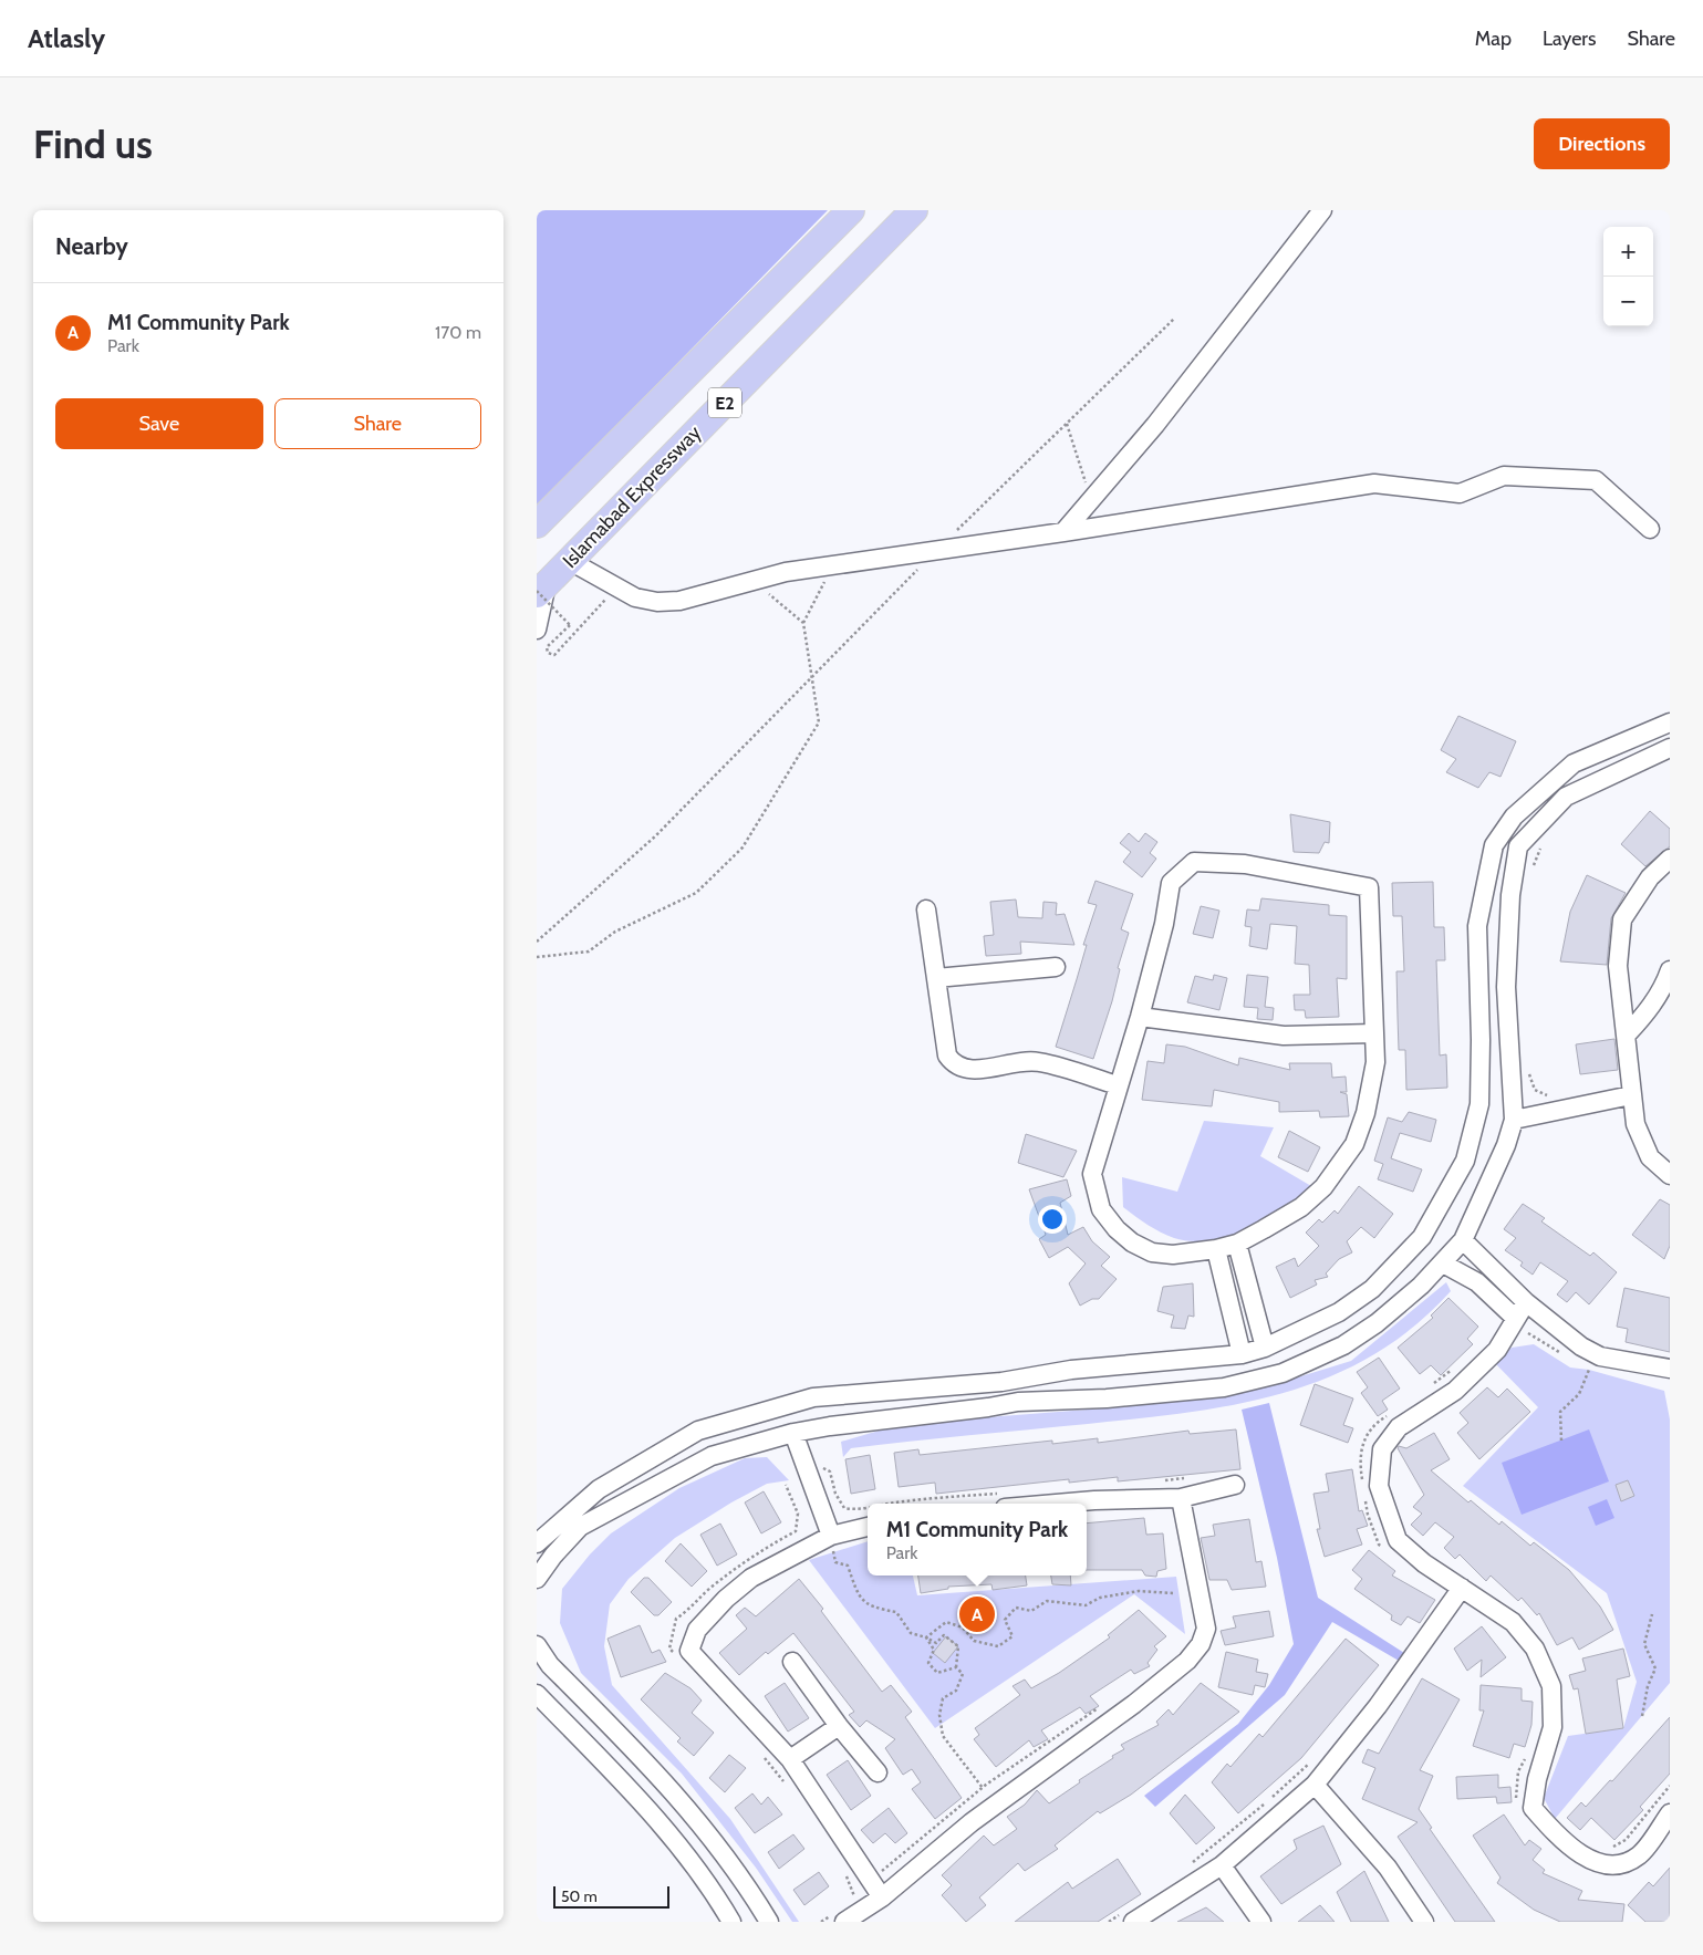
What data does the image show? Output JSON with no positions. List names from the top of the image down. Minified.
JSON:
{"streets":{"highway":["E2","Islamabad Expressway"]},"scale_bar":"50 m","page":{"header":"Atlasly","nav":["Map","Layers","Share"],"buttons":["Directions",["Save","Share"]],"title":"Find us","heading":"Nearby","map_buttons":["+","−"],"list":[{"mark":"A","name":"M1 Community Park","note":"Park","value":"170 m"}],"popup":["M1 Community Park","Park"],"pins":"A","scale":"50 m"}}
